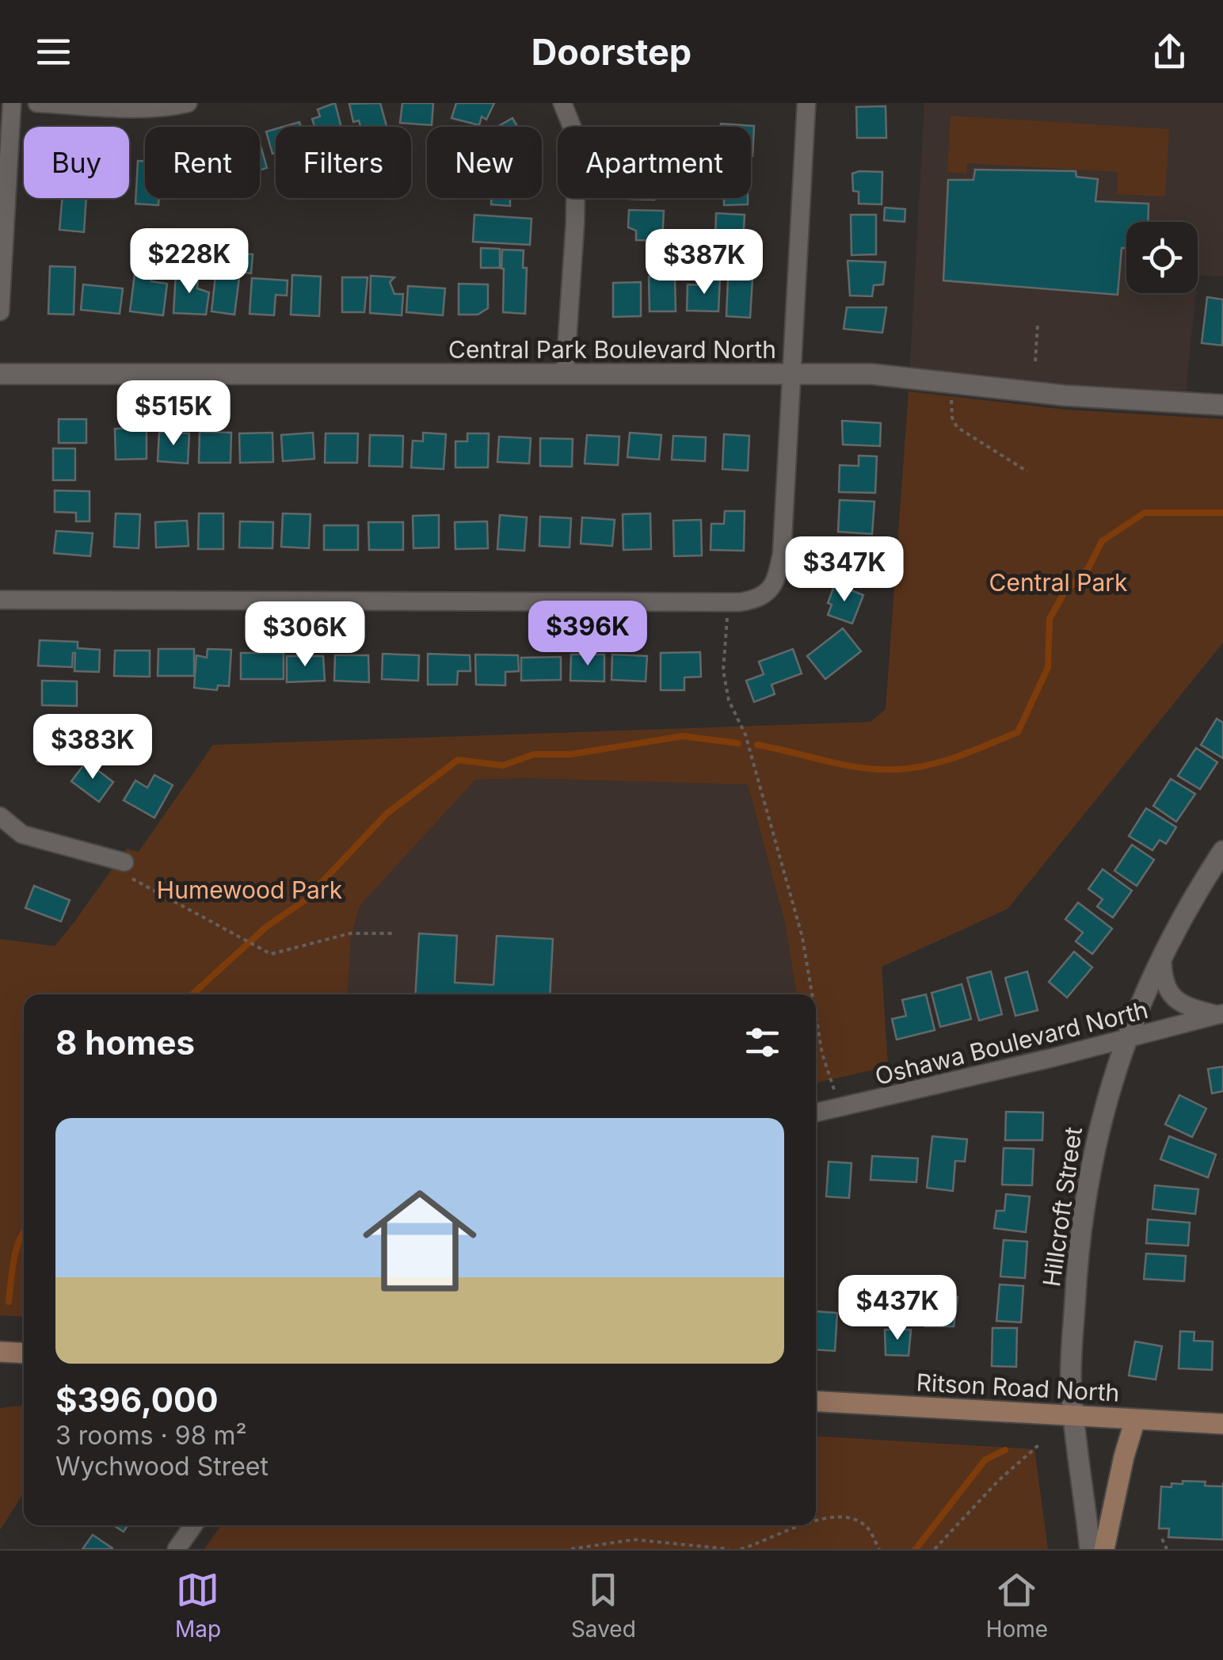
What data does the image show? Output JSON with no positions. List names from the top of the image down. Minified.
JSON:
{"streets":{"main road":["Ritson Road North"],"street":["Central Park Boulevard North","Oshawa Boulevard North","Hillcroft Street"]},"crossings":[["Oshawa Boulevard North","Hillcroft Street"],["Hillcroft Street","Ritson Road North"]],"parks":["Central Park","Humewood Park"],"page":{"header":"Doorstep","chip":["Buy","Rent","Filters","New","Apartment"],"price":["$228K","$387K","$515K","$347K","$396K","$306K","$383K","$437K"],"heading":"8 homes","list":[{"name":"$396,000","note":"3 rooms · 98 m² · Wychwood Street"}],"tabs":["Map","Saved","Home"]}}
